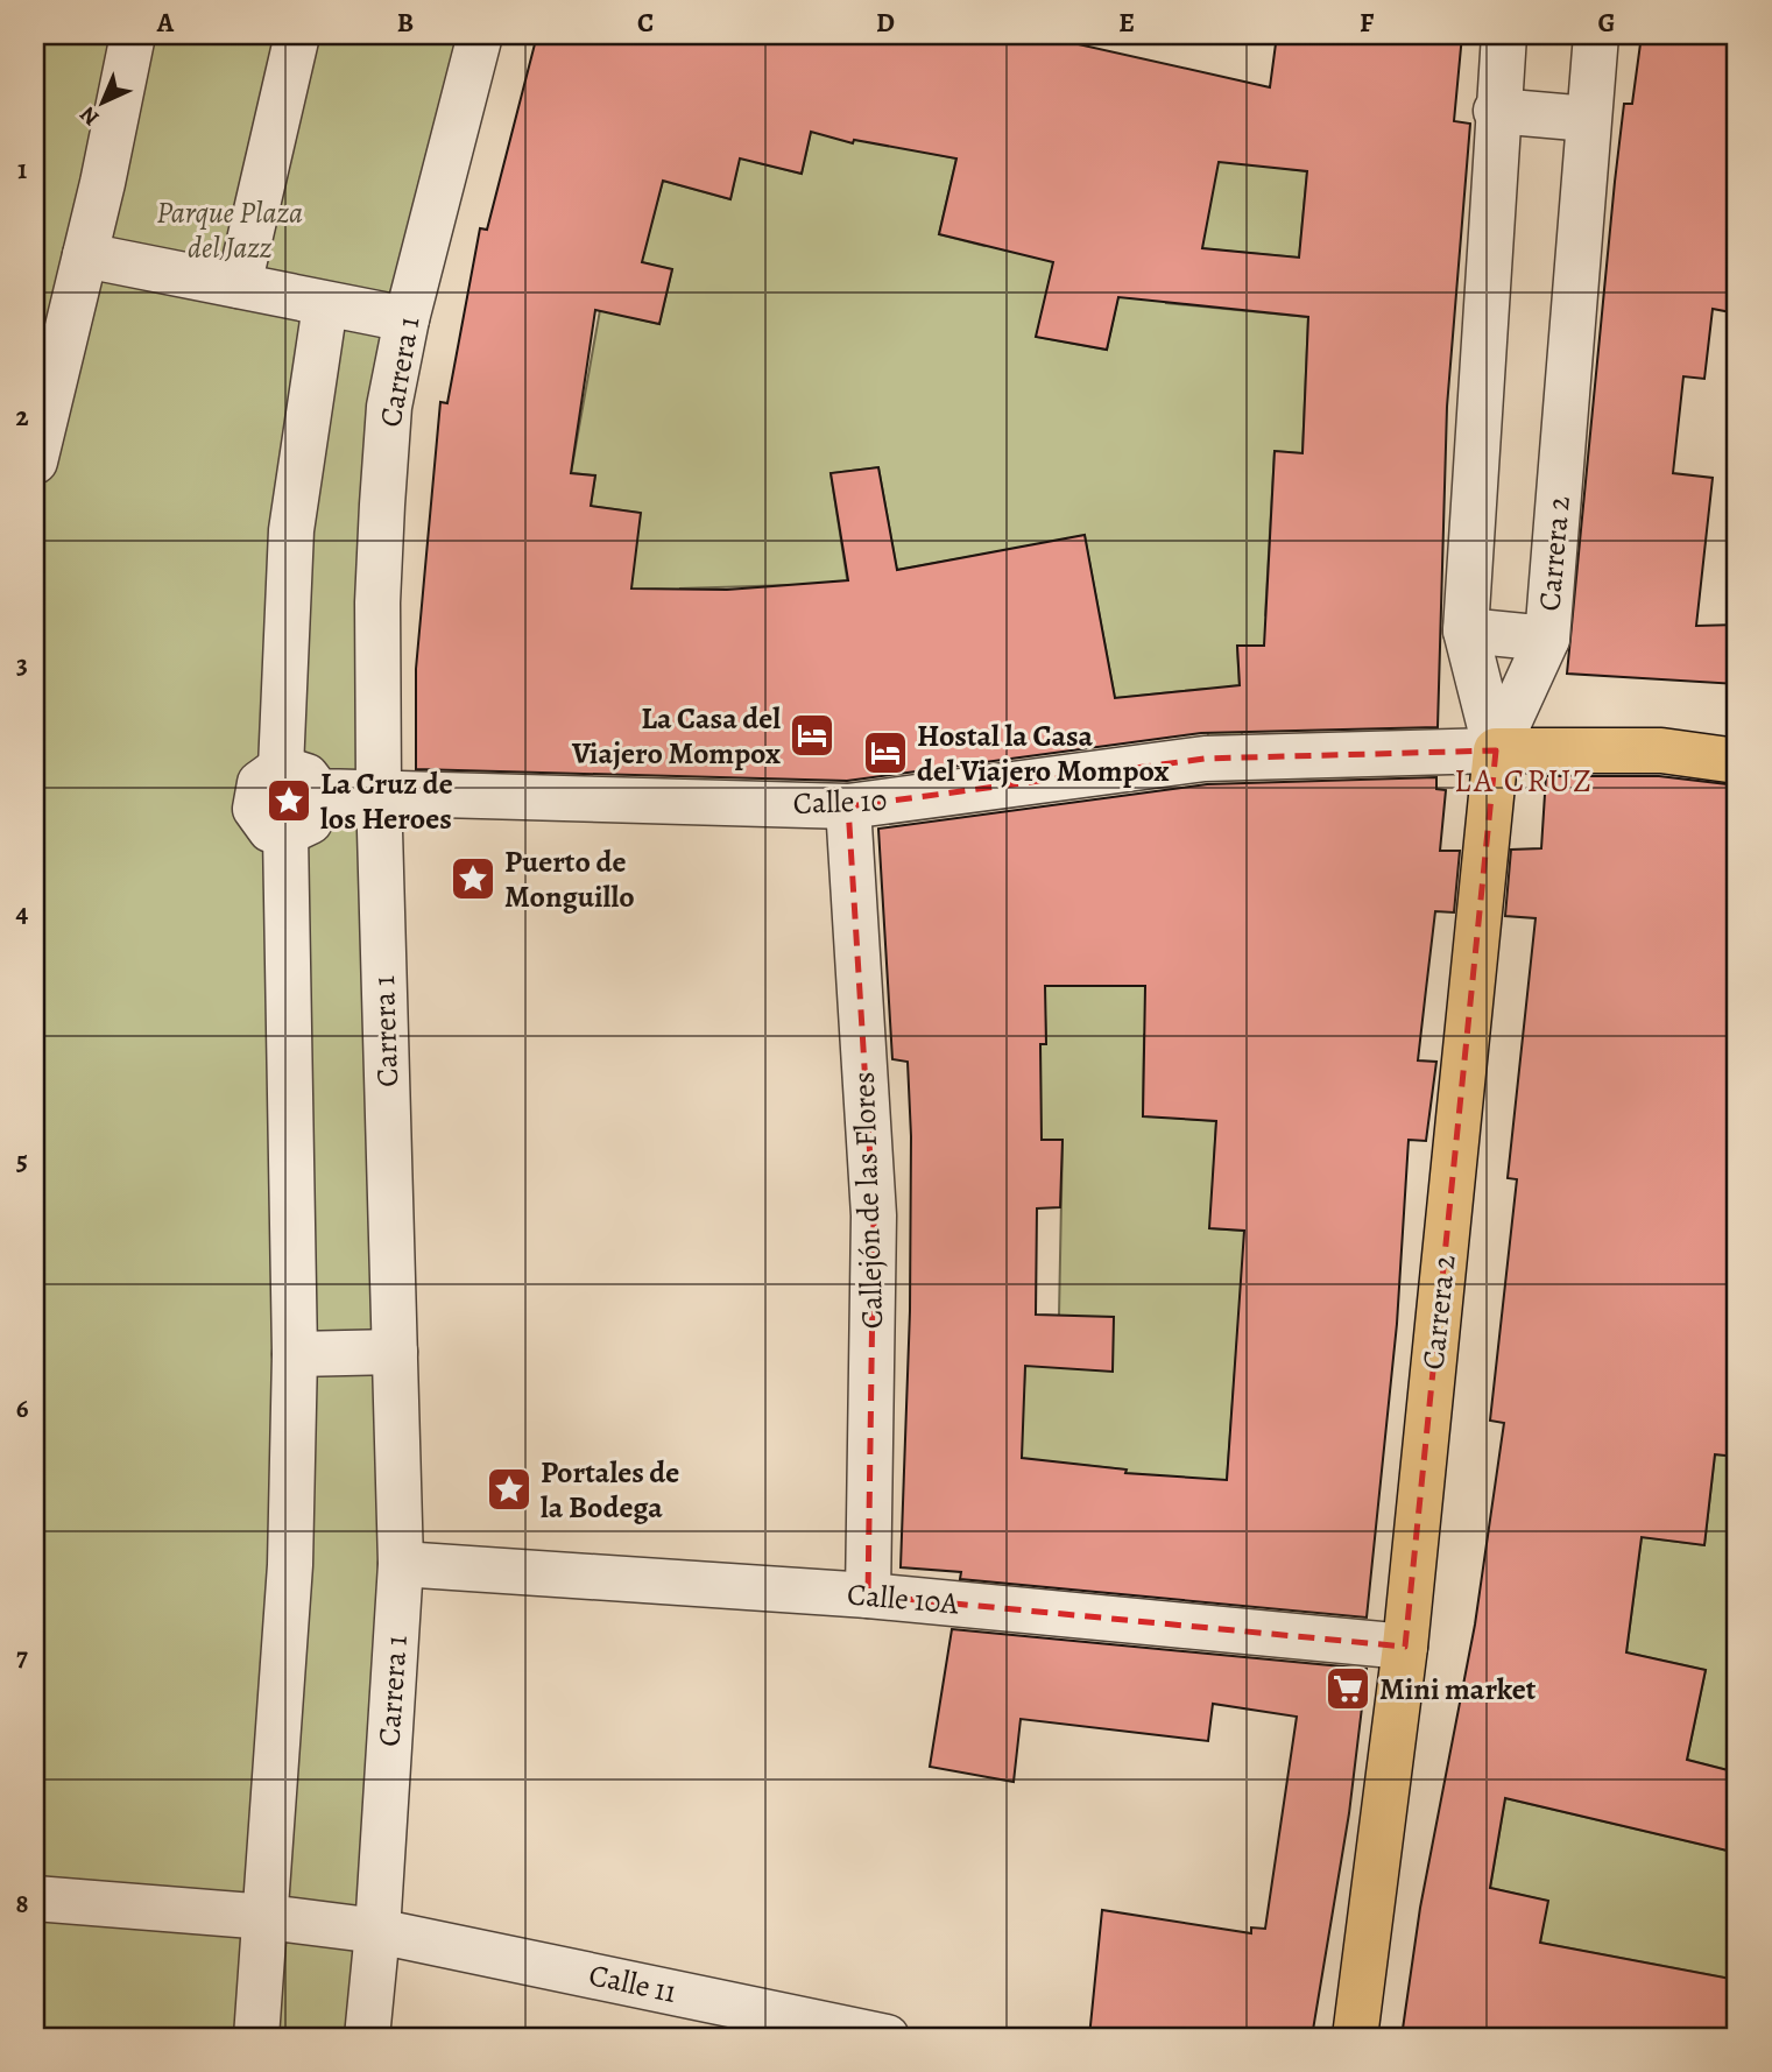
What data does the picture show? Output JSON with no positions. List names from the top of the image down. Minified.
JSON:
{"streets":{"main road":["Carrera 2"],"street":["Carrera 1","Calle 10","Callejón de las Flores","Calle 10A","Calle 11"]},"crossings":[["Carrera 1","Calle 10"],["Carrera 1","Calle 10A"],["Carrera 1","Calle 11"],["Carrera 2","Calle 10"],["Carrera 2","Calle 10A"],["Calle 10","Callejón de las Flores"],["Callejón de las Flores","Calle 10A"]],"districts":["LA CRUZ"],"parks":["Parque Plaza del Jazz"],"places":{"hotel":["La Casa del Viajero Mompox","Hostal la Casa del Viajero Mompox"],"place":["La Cruz de los Heroes","Puerto de Monguillo","Portales de la Bodega"],"supermarket":["Mini market"]},"north":"bottom left","grid":{"columns":["A","B","C","D","E","F","G"],"rows":["1","2","3","4","5","6","7","8"]}}
